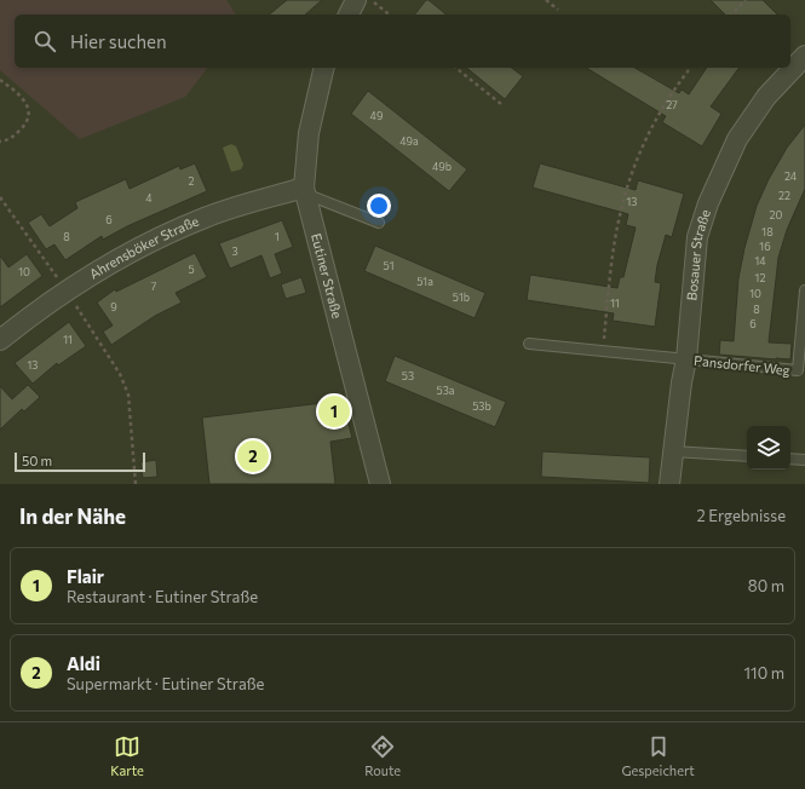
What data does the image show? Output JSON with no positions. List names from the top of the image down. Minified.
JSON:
{"streets":{"street":["Ahrensböker Straße","Bosauer Straße","Eutiner Straße"],"lane":["Pansdorfer Weg"]},"crossings":[["Ahrensböker Straße","Eutiner Straße"],["Bosauer Straße","Pansdorfer Weg"]],"house_numbers":["27","49","49a","49b","24","2","22","4","13","20","6","18","8","1","16","3","14","51","5","10","12","51a","7","10","51b","11","9","8","6","11","13","53","53a","53b"],"scale_bar":"50 m","page":{"search":"Hier suchen","pins":["1","2"],"scale":"50 m","heading":["In der Nähe","2 Ergebnisse"],"list":[{"mark":"1","name":"Flair","note":"Restaurant · Eutiner Straße","value":"80 m"},{"mark":"2","name":"Aldi","note":"Supermarkt · Eutiner Straße","value":"110 m"}],"nav":["Karte","Route","Gespeichert"]}}
